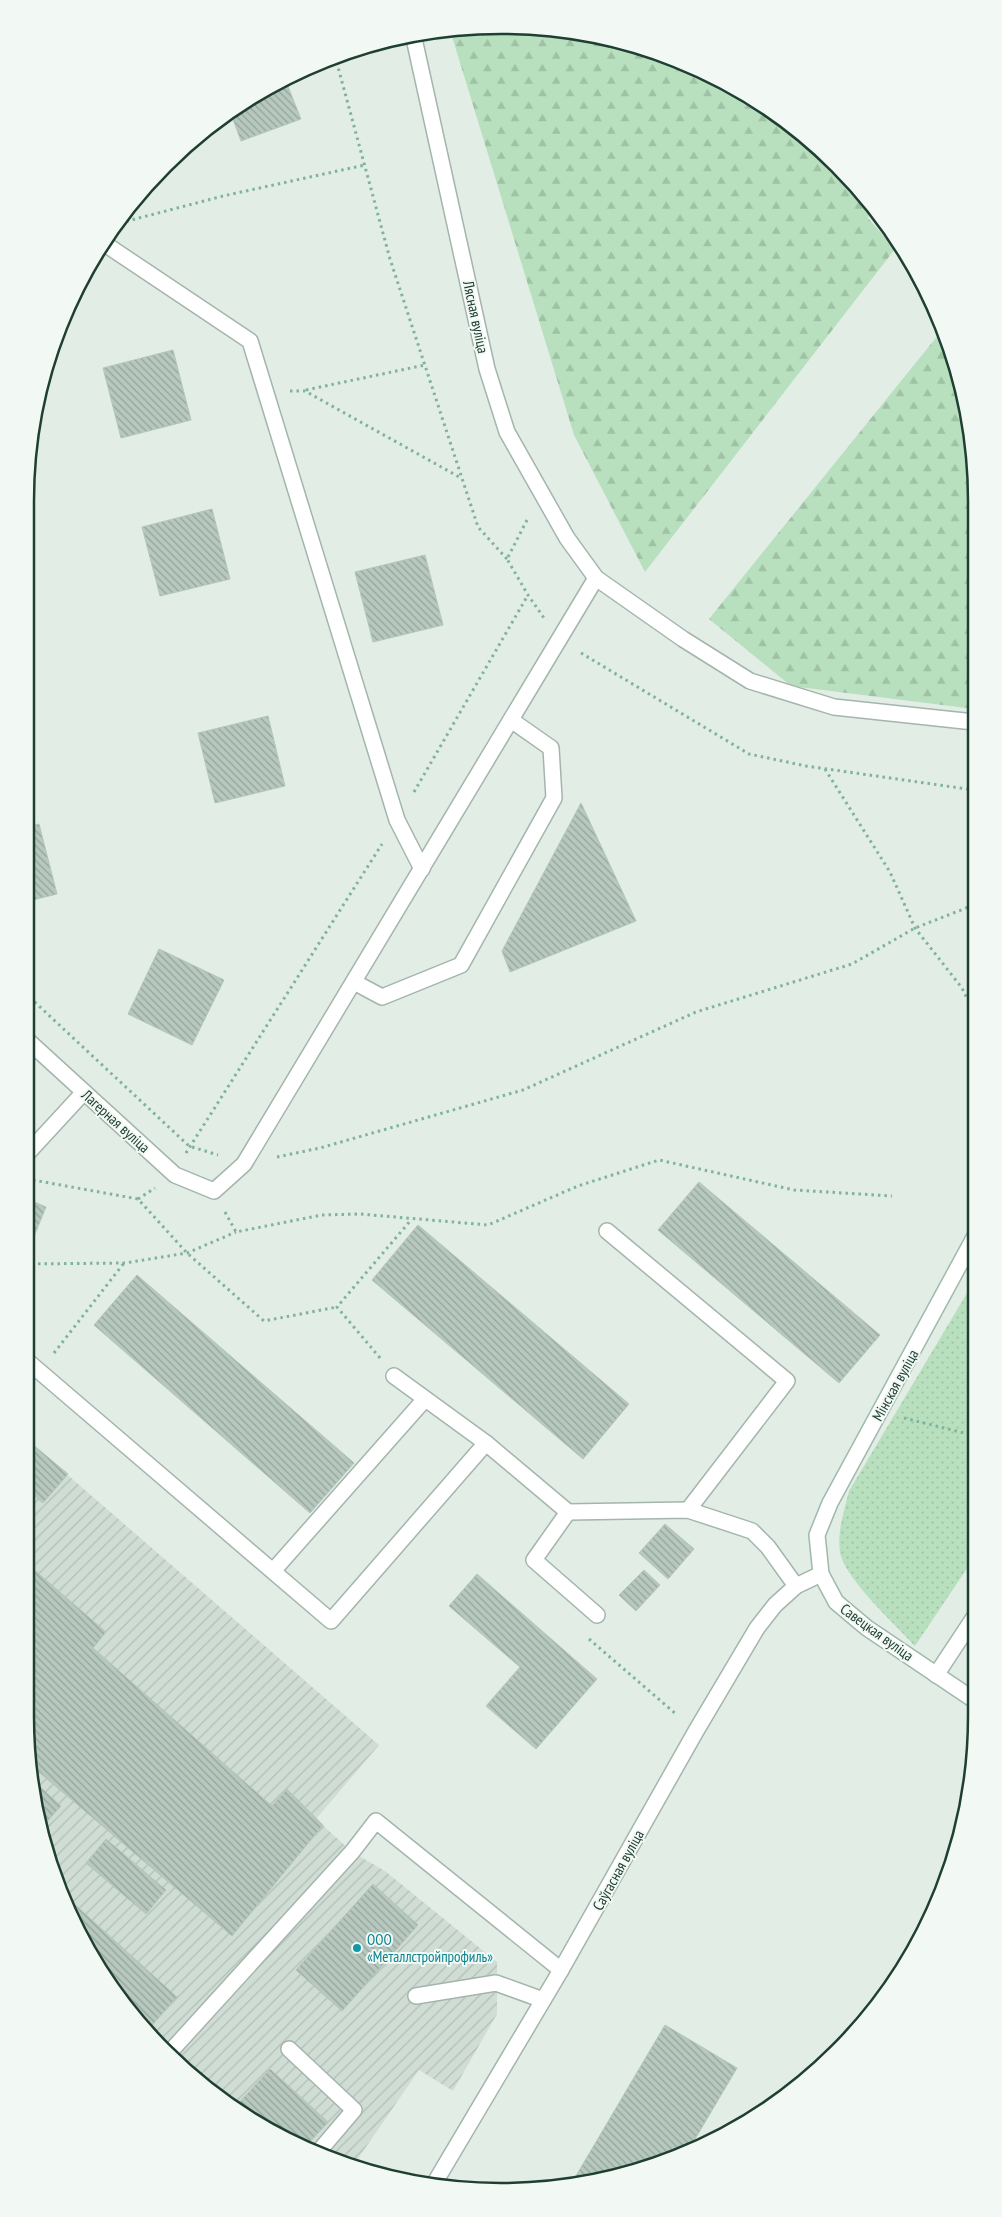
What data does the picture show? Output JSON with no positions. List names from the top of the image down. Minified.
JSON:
{"streets":{"street":["Лясная вуліца","Лагерная вуліца","Мінская вуліца","Савецкая вуліца","Саўгасная вуліца"]},"crossings":[["Мінская вуліца","Савецкая вуліца"],["Савецкая вуліца","Саўгасная вуліца"]],"places":["ООО «Металлстройпрофиль»"]}
